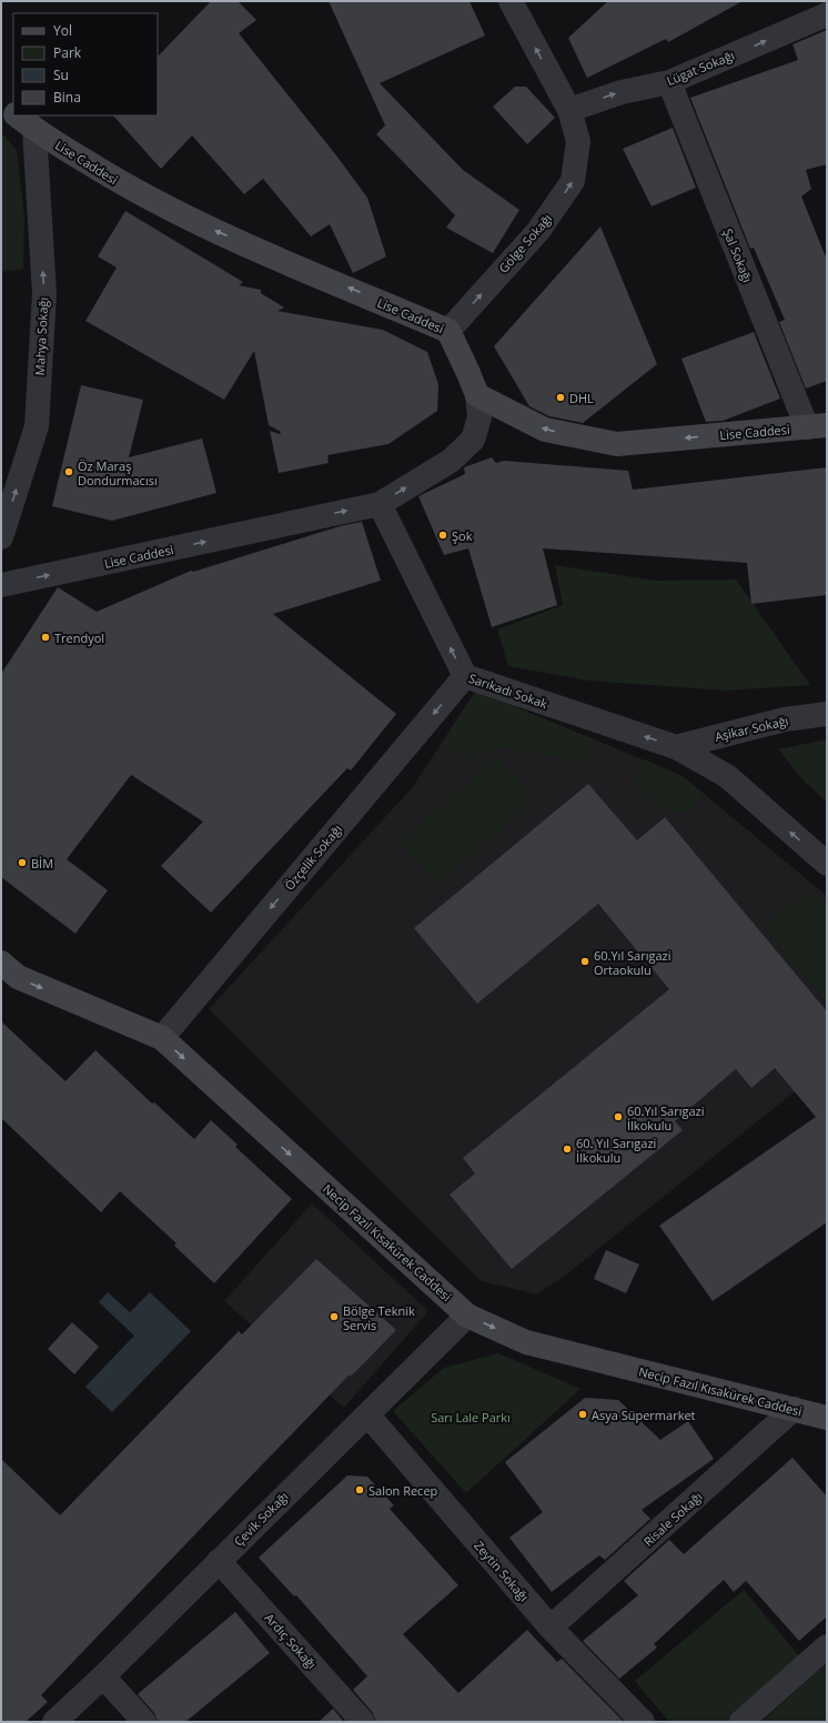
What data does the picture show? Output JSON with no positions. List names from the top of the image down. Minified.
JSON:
{"streets":{"main road":["Lise Caddesi","Necip Fazıl Kısakürek Caddesi"],"street":["Lügat Sokağı","Gölge Sokağı","Şal Sokağı","Mahya Sokağı","Sarıkadı Sokak","Aşikar Sokağı","Özçelik Sokağı","Çevik Sokağı","Risale Sokağı","Zeytin Sokağı","Ardıç Sokağı"]},"crossings":[["Lügat Sokağı","Gölge Sokağı"],["Lügat Sokağı","Şal Sokağı"],["Lise Caddesi","Gölge Sokağı"],["Lise Caddesi","Şal Sokağı"],["Lise Caddesi","Mahya Sokağı"],["Lise Caddesi","Sarıkadı Sokak"],["Sarıkadı Sokak","Aşikar Sokağı"],["Sarıkadı Sokak","Özçelik Sokağı"],["Özçelik Sokağı","Necip Fazıl Kısakürek Caddesi"],["Necip Fazıl Kısakürek Caddesi","Çevik Sokağı"],["Necip Fazıl Kısakürek Caddesi","Risale Sokağı"],["Çevik Sokağı","Zeytin Sokağı"],["Çevik Sokağı","Ardıç Sokağı"],["Risale Sokağı","Zeytin Sokağı"]],"one_way":["Lügat Sokağı","Gölge Sokağı","Mahya Sokağı","Sarıkadı Sokak","Özçelik Sokağı","Necip Fazıl Kısakürek Caddesi"],"parks":["Sarı Lale Parkı"],"places":["DHL","Öz Maraş Dondurmacısı","Şok","Trendyol","BİM","60.Yıl Sarıgazi Ortaokulu","60.Yıl Sarıgazi İlkokulu","60. Yıl Sarıgazi İlkokulu","Bölge Teknik Servis","Asya Süpermarket","Salon Recep"],"legend":["Yol","Park","Su","Bina"]}
